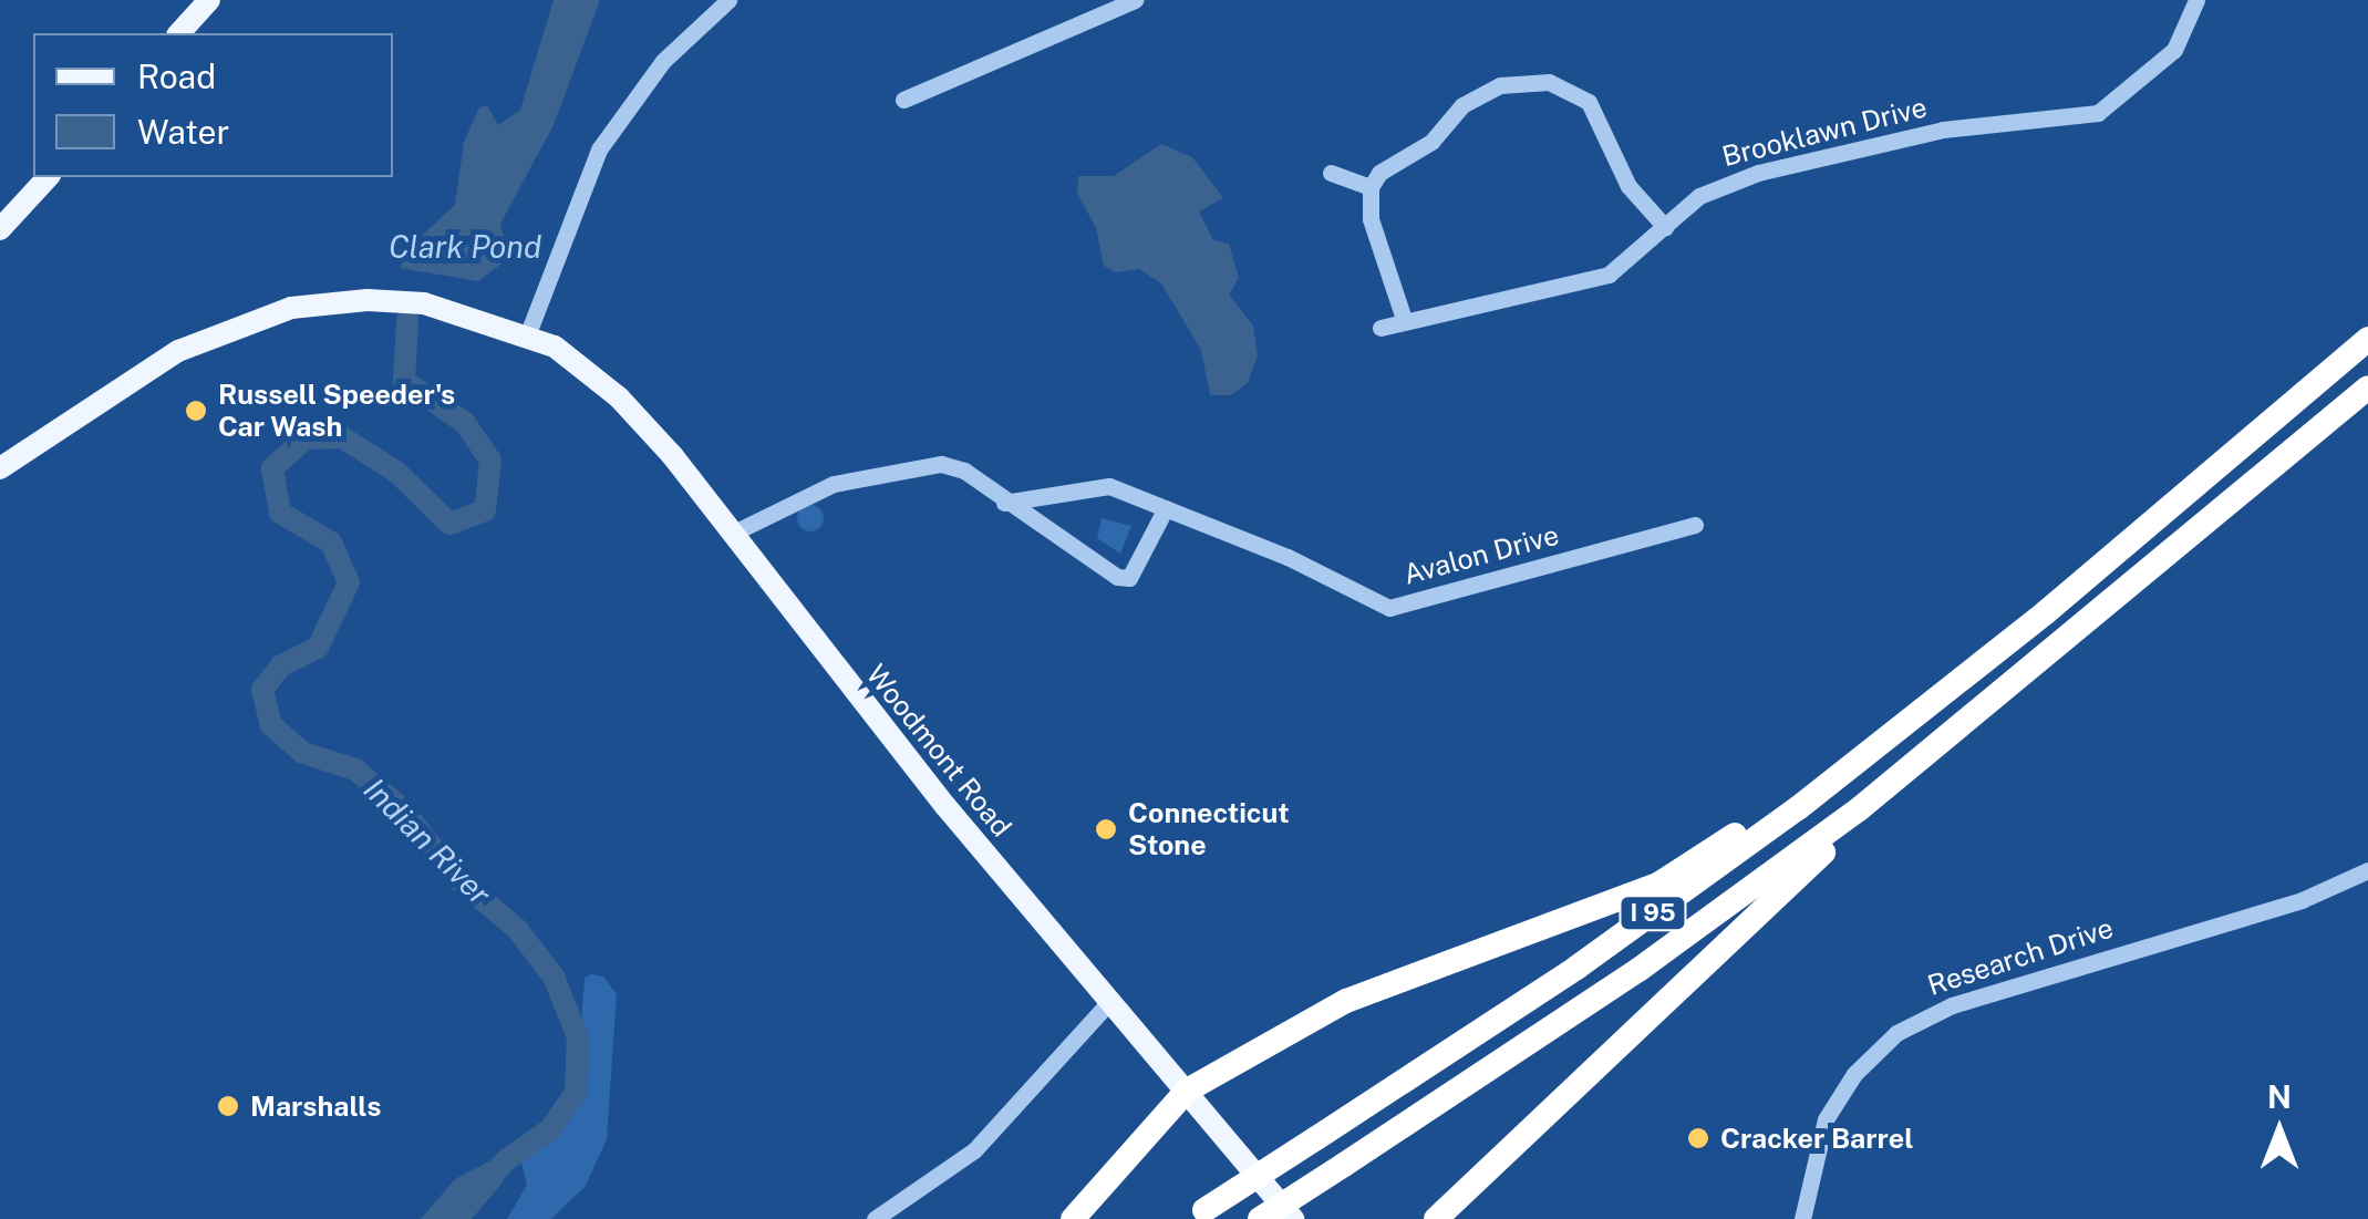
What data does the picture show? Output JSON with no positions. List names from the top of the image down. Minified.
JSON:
{"streets":{"highway":["I 95"],"main road":["Woodmont Road"],"street":["Brooklawn Drive","Avalon Drive","Research Drive"]},"water":["Clark Pond","Indian River"],"places":["Russell Speeder's Car Wash","Connecticut Stone","Marshalls","Cracker Barrel"],"legend":["Road","Water"],"north":"top"}
